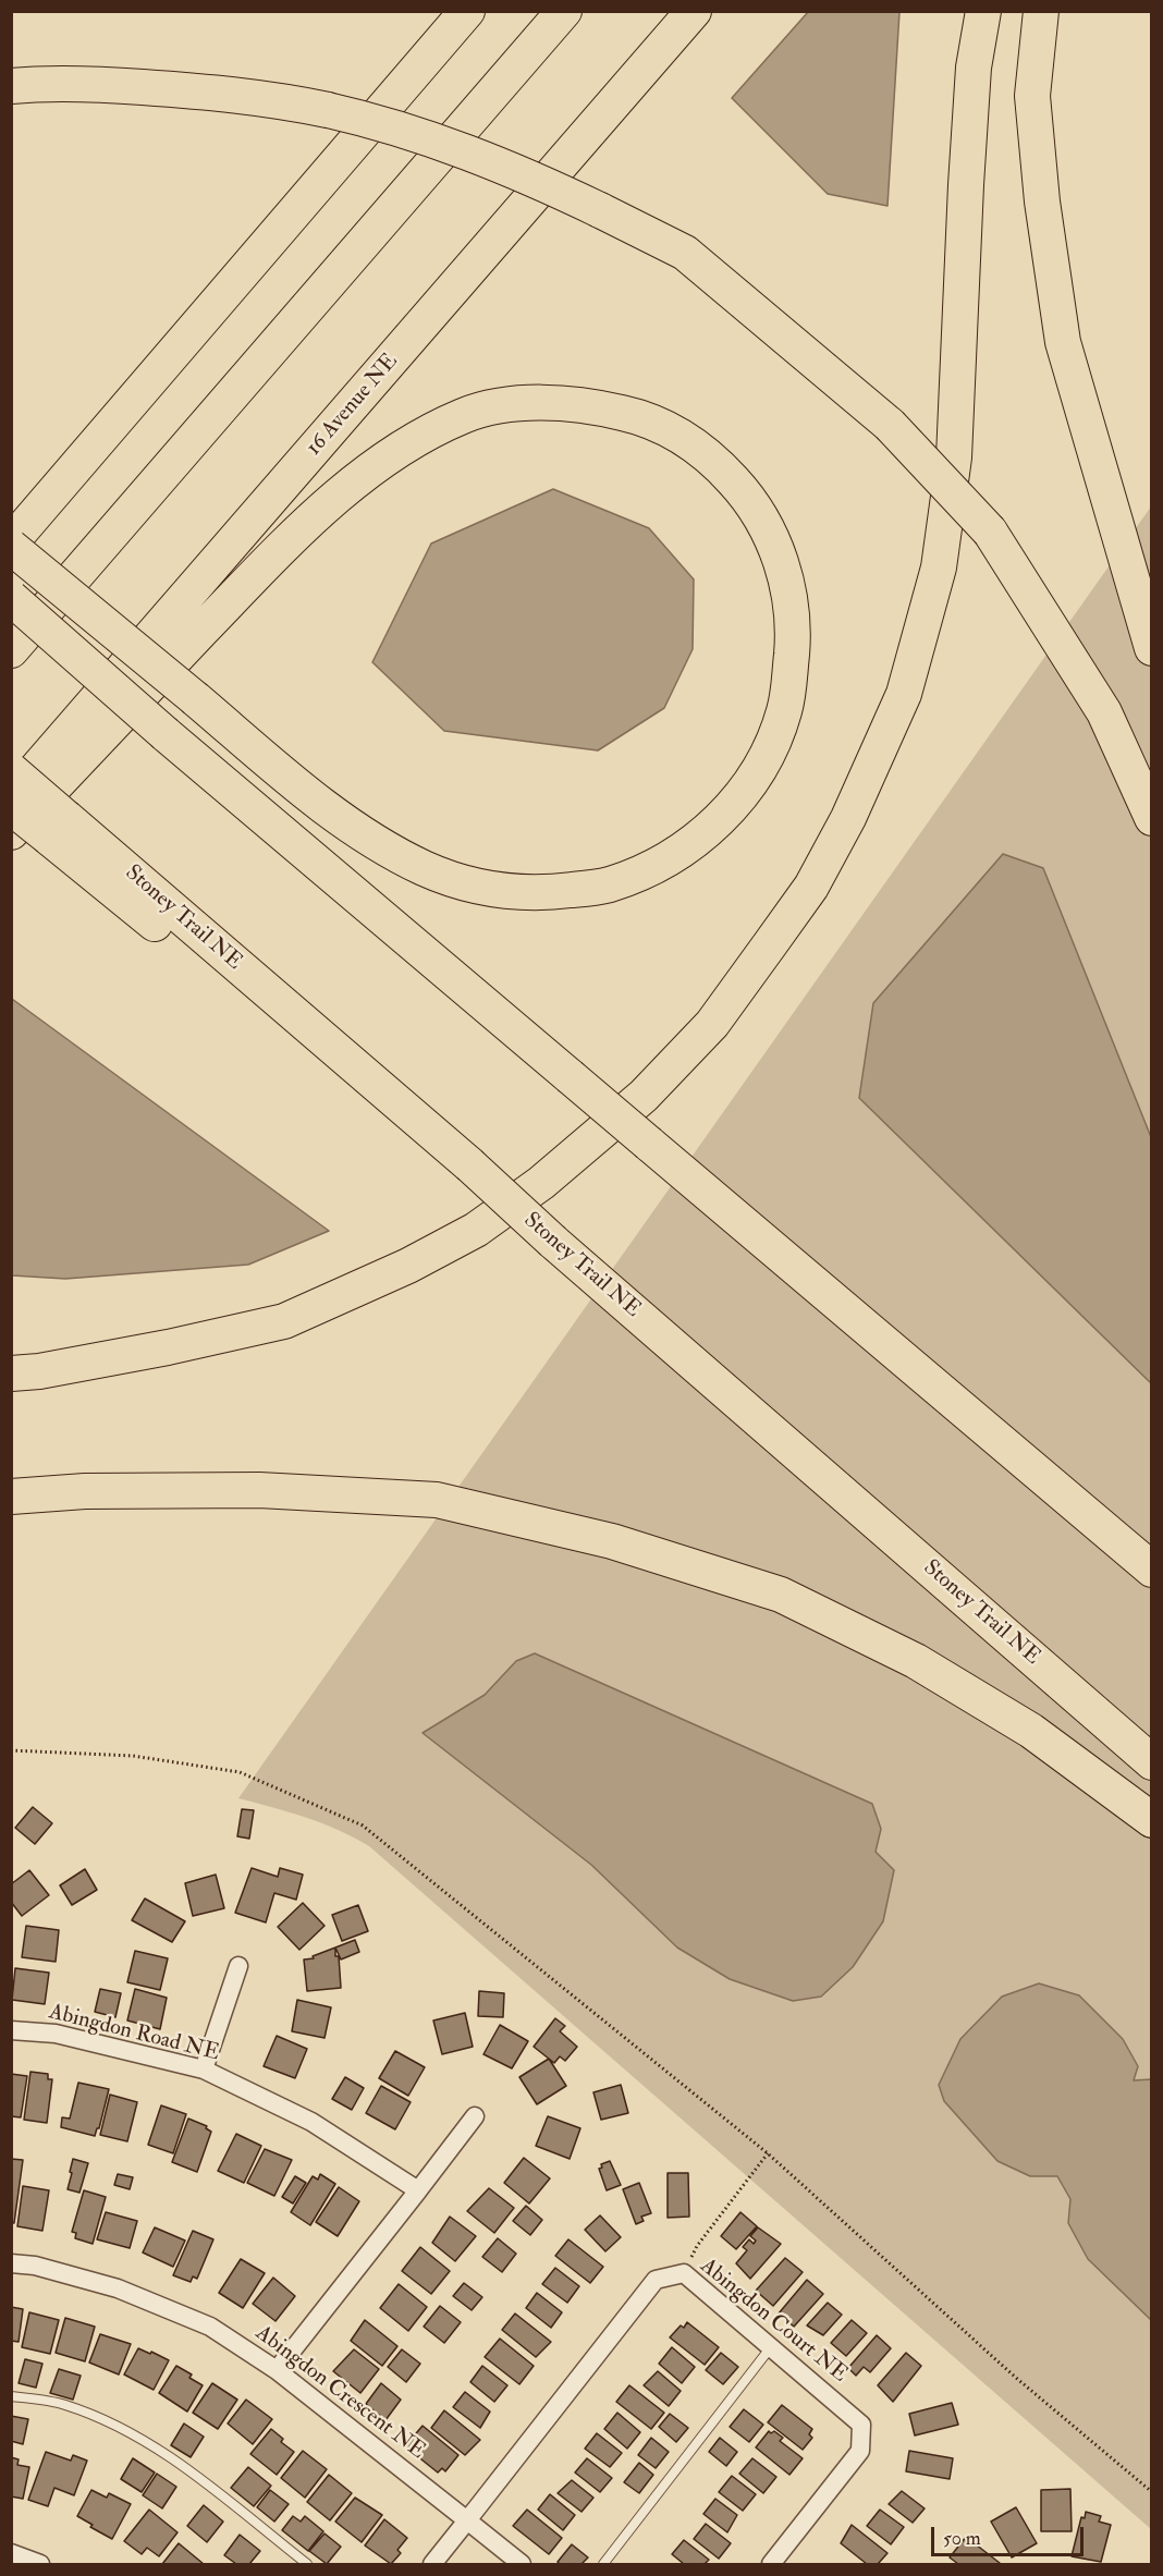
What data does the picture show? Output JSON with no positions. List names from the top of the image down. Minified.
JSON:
{"streets":{"highway":["16 Avenue NE","Stoney Trail NE"],"street":["Abingdon Road NE","Abingdon Court NE","Abingdon Crescent NE"]},"crossings":[["Abingdon Court NE","Abingdon Crescent NE"]],"scale_bar":"50 m"}
